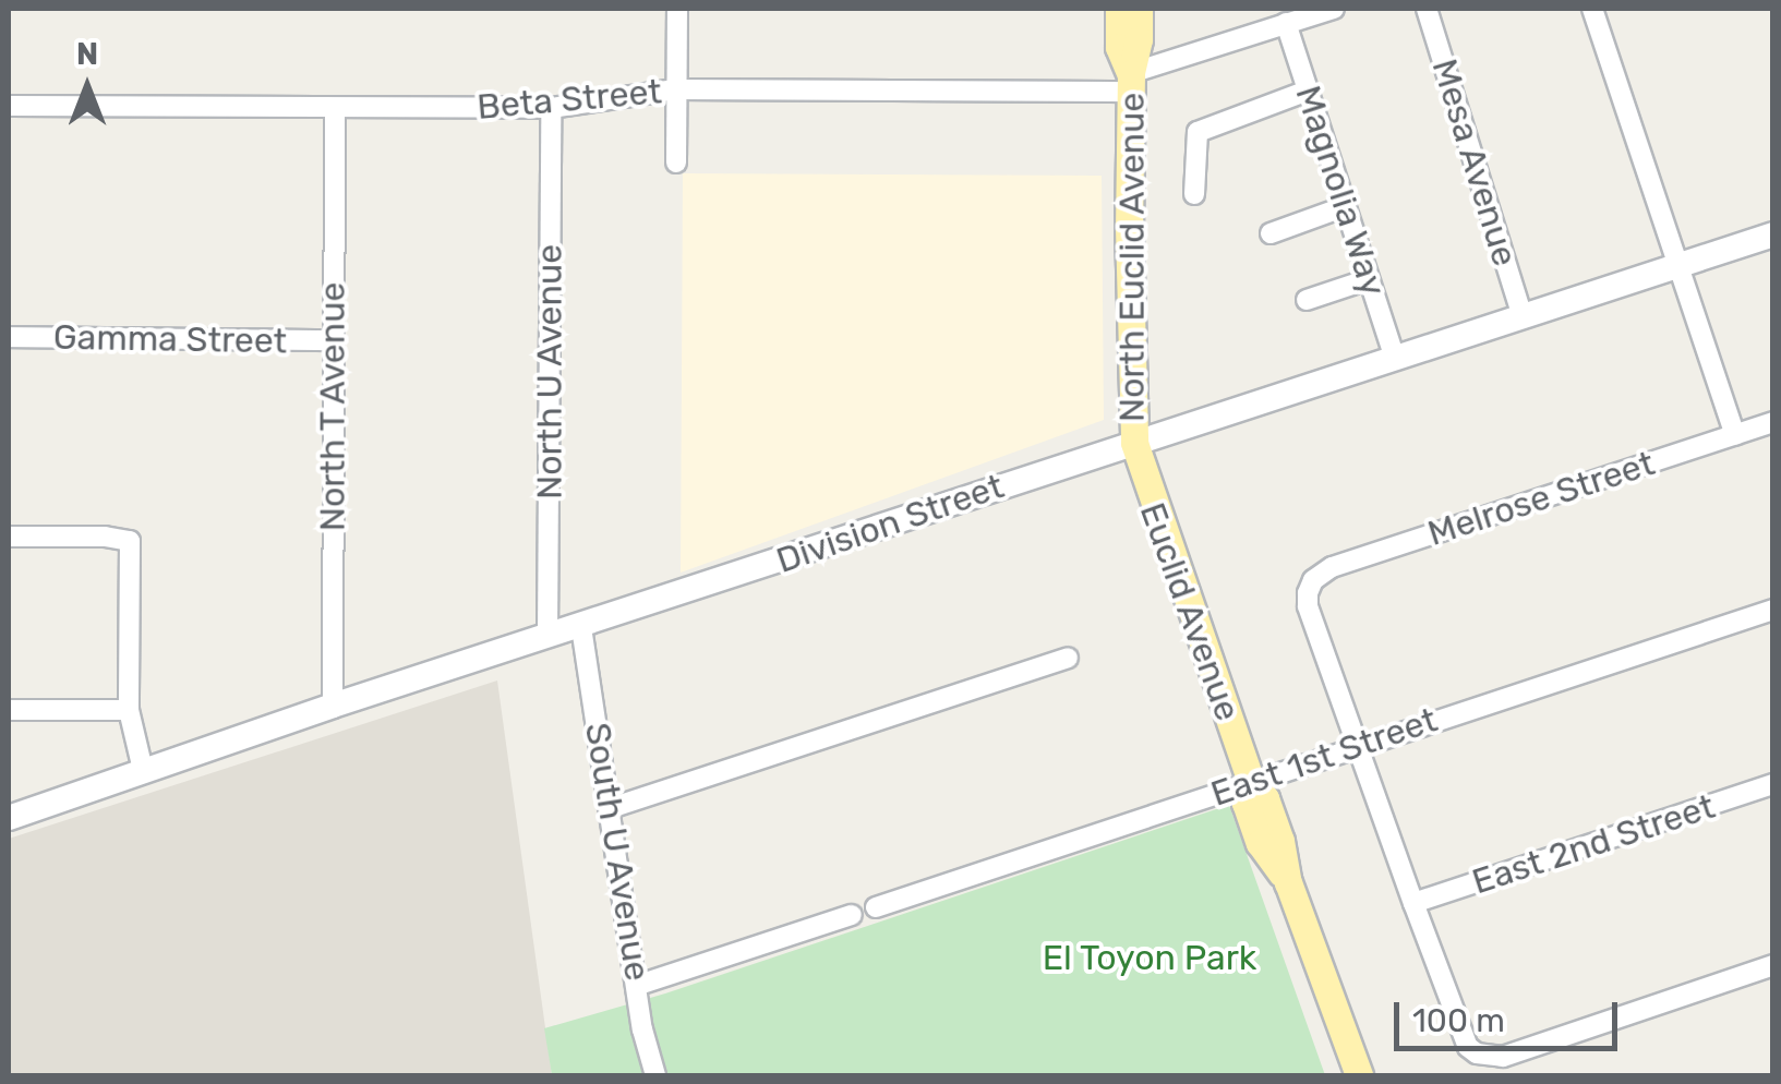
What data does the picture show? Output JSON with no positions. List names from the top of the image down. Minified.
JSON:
{"streets":{"main road":["North Euclid Avenue","Division Street","Euclid Avenue"],"street":["Beta Street","Mesa Avenue","Magnolia Way","Gamma Street","North U Avenue","North T Avenue","Melrose Street","East 1st Street","East 2nd Street","South U Avenue"]},"crossings":[["Beta Street","Magnolia Way"],["Beta Street","North Euclid Avenue"],["Beta Street","North U Avenue"],["Beta Street","North T Avenue"],["Mesa Avenue","Division Street"],["Magnolia Way","Division Street"],["North Euclid Avenue","Division Street"],["North Euclid Avenue","Euclid Avenue"],["Gamma Street","North T Avenue"],["North U Avenue","Division Street"],["North T Avenue","Division Street"],["Melrose Street","East 1st Street"],["Division Street","Euclid Avenue"],["Division Street","South U Avenue"],["Euclid Avenue","East 1st Street"]],"parks":["El Toyon Park"],"scale_bar":"100 m","north":"top"}
